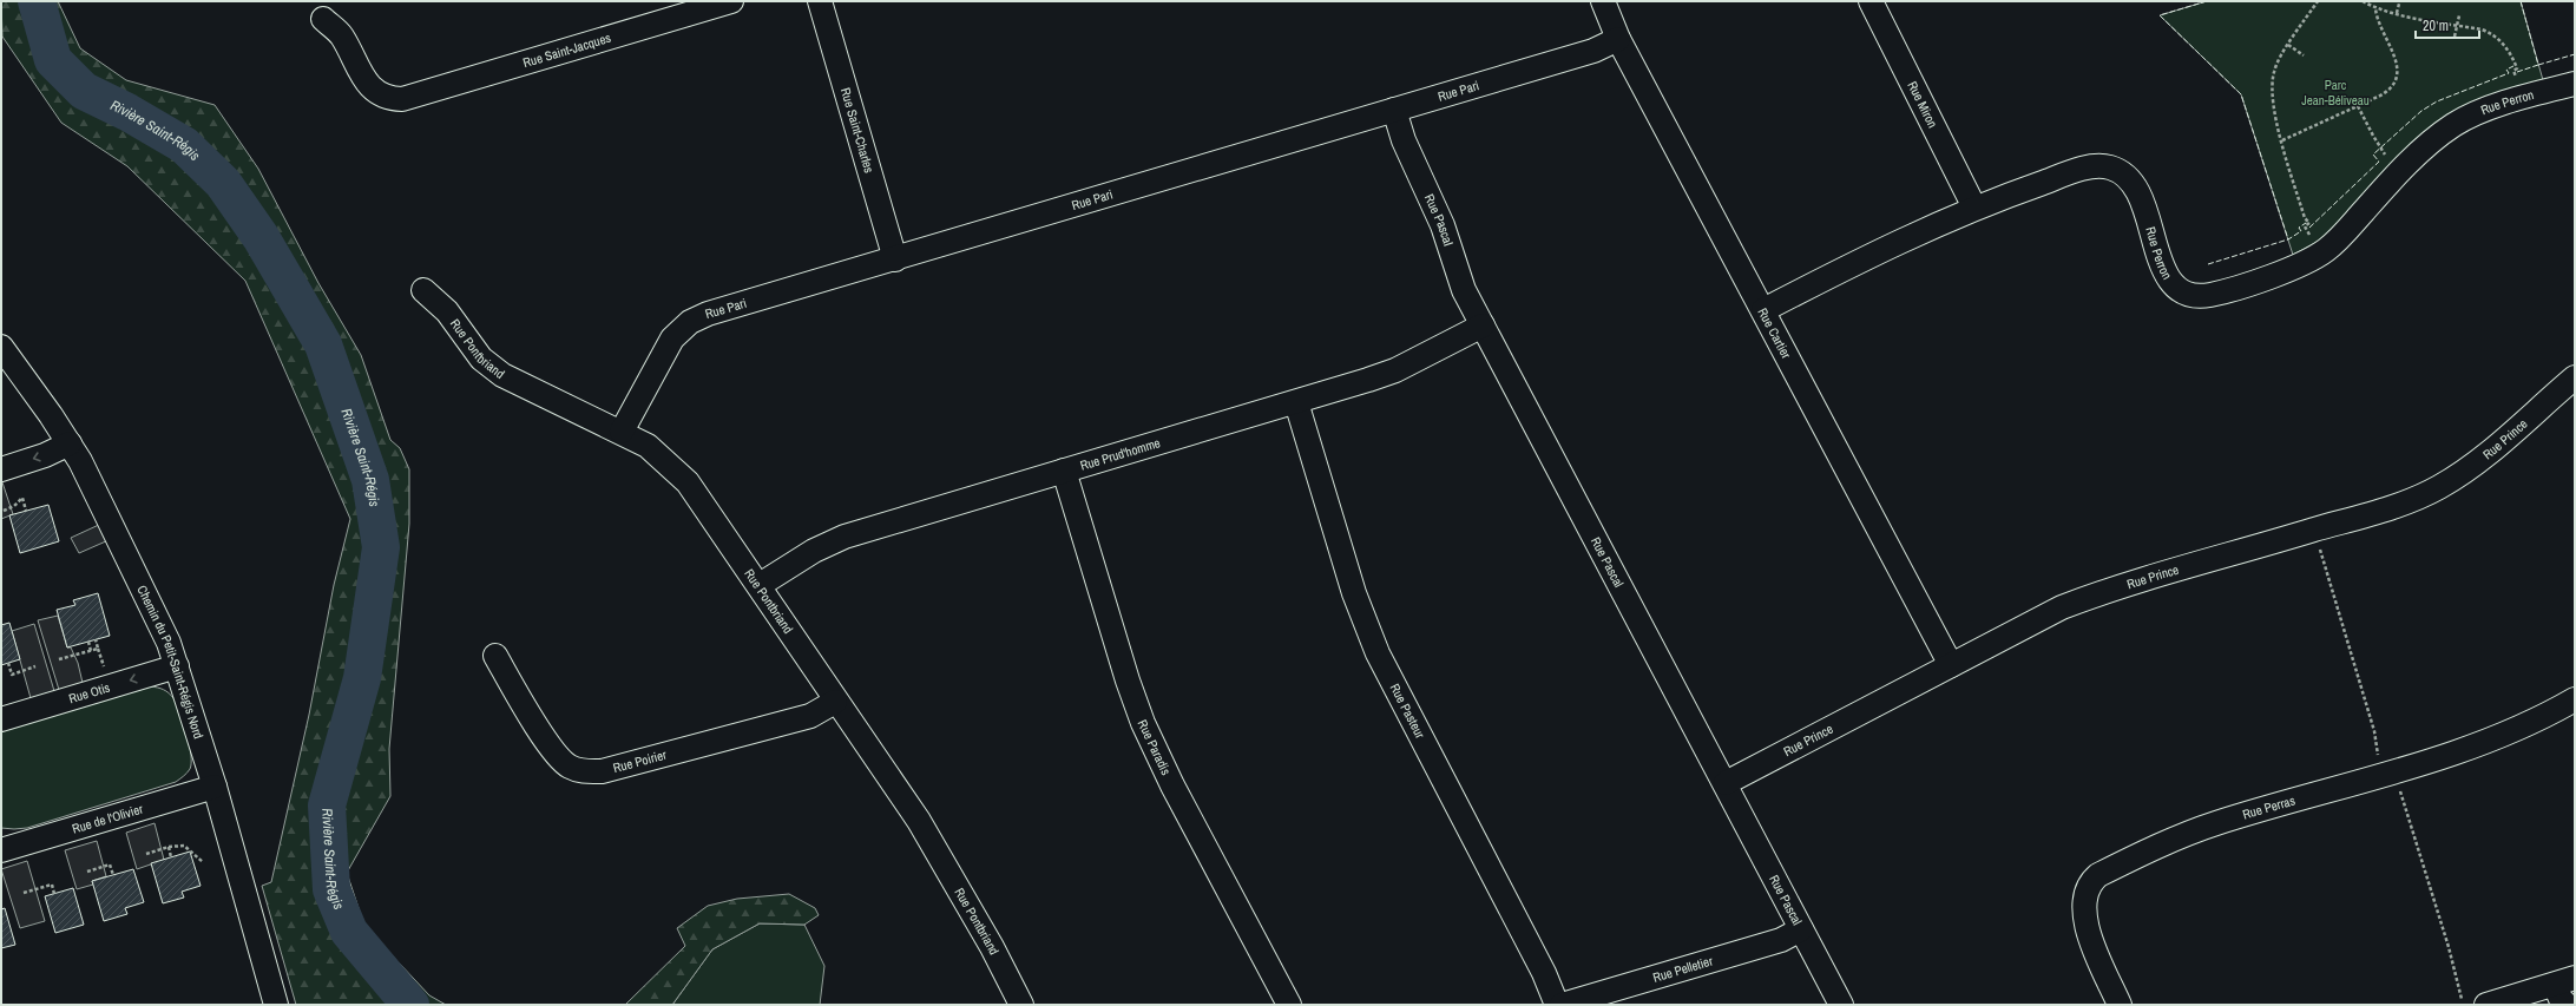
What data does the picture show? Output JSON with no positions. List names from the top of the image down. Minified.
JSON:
{"streets":{"street":["Rue Saint-Jacques","Rue Pari","Rue Miron","Rue Perron","Rue Saint-Charles","Rue Pascal","Rue Cartier","Rue Pontbriand","Rue Prince","Rue Prud'homme","Chemin du Petit-Saint-Régis Nord","Rue Otis","Rue Pasteur","Rue Paradis","Rue Poirier","Rue Perras","Rue de l'Olivier","Rue Pelletier"]},"crossings":[["Rue Pari","Rue Saint-Charles"],["Rue Pari","Rue Pascal"],["Rue Pari","Rue Cartier"],["Rue Pari","Rue Pontbriand"],["Rue Miron","Rue Perron"],["Rue Perron","Rue Cartier"],["Rue Pascal","Rue Prince"],["Rue Pascal","Rue Prud'homme"],["Rue Pascal","Rue Pelletier"],["Rue Cartier","Rue Prince"],["Rue Pontbriand","Rue Prud'homme"],["Rue Pontbriand","Rue Poirier"],["Rue Prud'homme","Rue Pasteur"],["Rue Prud'homme","Rue Paradis"],["Chemin du Petit-Saint-Régis Nord","Rue Otis"],["Chemin du Petit-Saint-Régis Nord","Rue de l'Olivier"]],"one_way":["Rue Otis"],"water":["Rivière Saint-Régis"],"parks":["Parc Jean-Béliveau"],"scale_bar":"20 m"}
